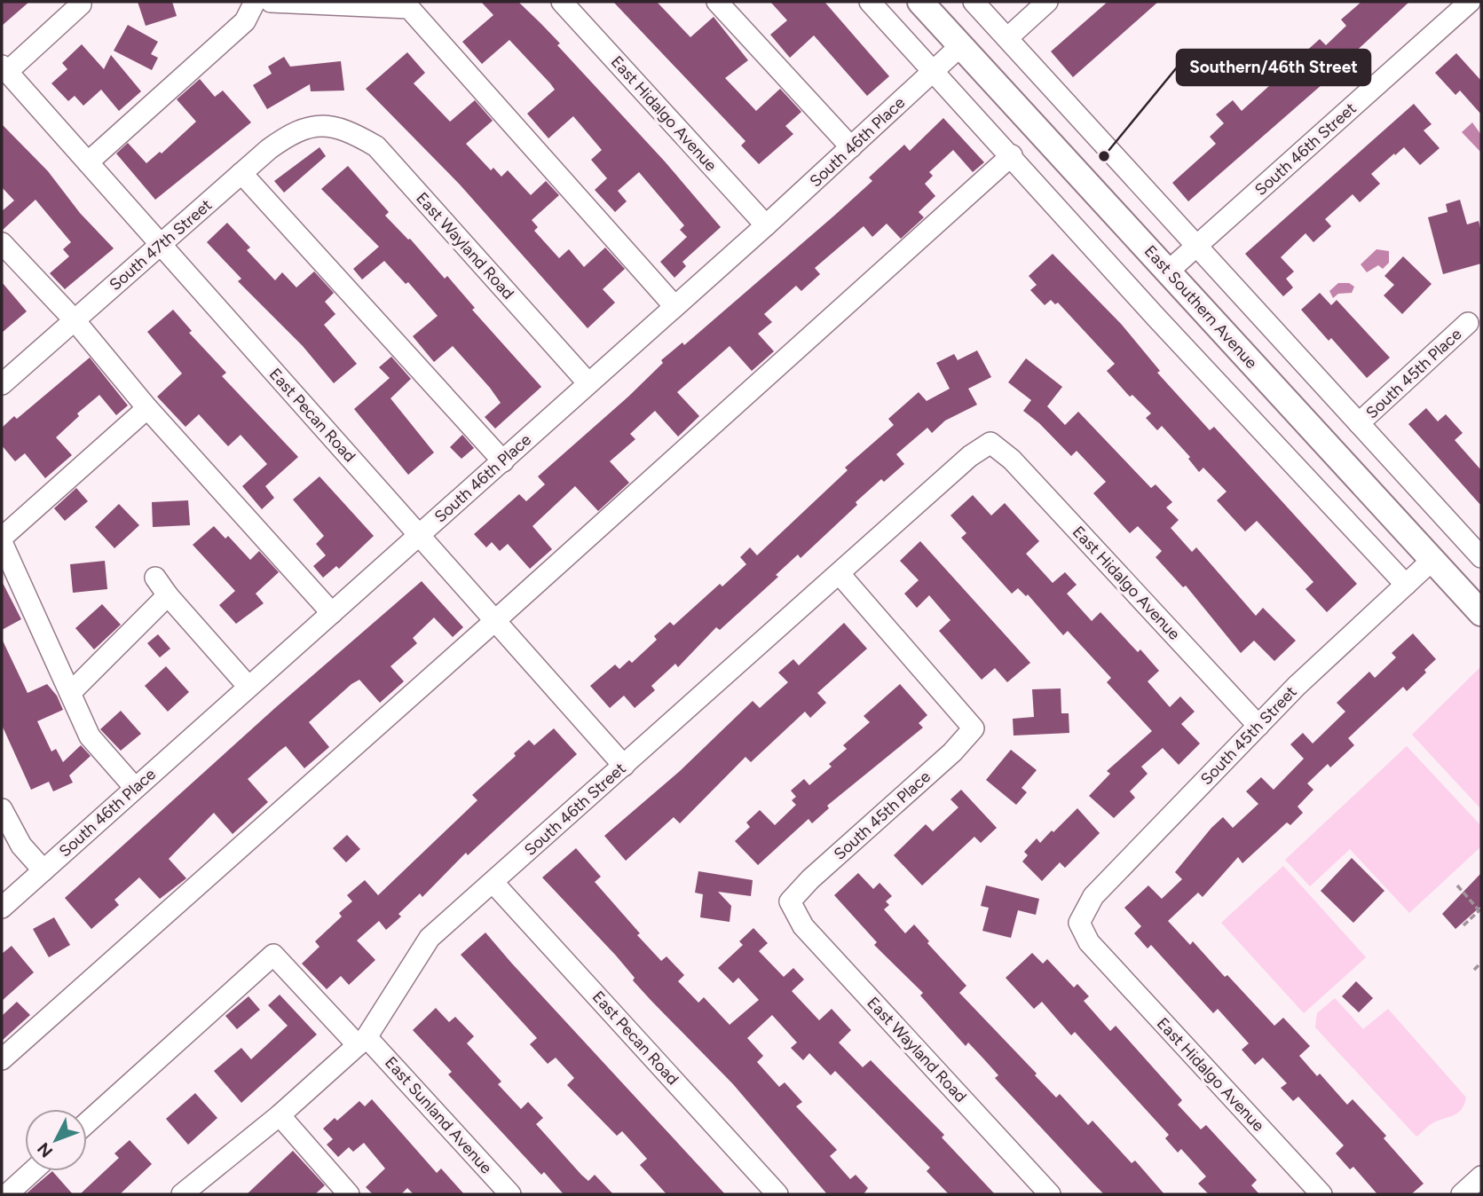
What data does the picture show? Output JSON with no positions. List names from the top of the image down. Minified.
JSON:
{"streets":{"main road":["East Southern Avenue"],"street":["East Hidalgo Avenue","South 46th Place","South 46th Street","South 47th Street","East Wayland Road","South 45th Place","East Pecan Road","South 45th Street","East Sunland Avenue"]},"crossings":[["East Hidalgo Avenue","South 46th Place"],["East Hidalgo Avenue","South 46th Street"],["East Hidalgo Avenue","South 45th Street"],["South 46th Place","East Wayland Road"],["South 46th Place","East Southern Avenue"],["South 46th Place","East Pecan Road"],["South 46th Street","East Southern Avenue"],["South 46th Street","South 45th Place"],["South 46th Street","East Pecan Road"],["South 46th Street","East Sunland Avenue"],["South 47th Street","East Wayland Road"],["South 47th Street","East Pecan Road"],["East Wayland Road","South 45th Place"],["East Southern Avenue","South 45th Street"]],"places":["Southern/46th Street"],"north":"bottom left"}
